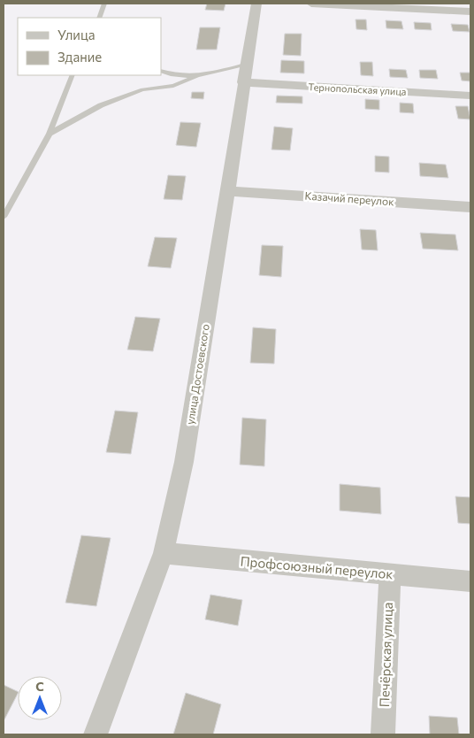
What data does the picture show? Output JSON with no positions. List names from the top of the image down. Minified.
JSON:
{"streets":{"street":["Тернопольская улица","Казачий переулок","улица Достоевского","Профсоюзный переулок","Печёрская улица"]},"crossings":[["Тернопольская улица","улица Достоевского"],["Казачий переулок","улица Достоевского"],["улица Достоевского","Профсоюзный переулок"],["Профсоюзный переулок","Печёрская улица"]],"legend":["Улица","Здание"],"north":"top"}
